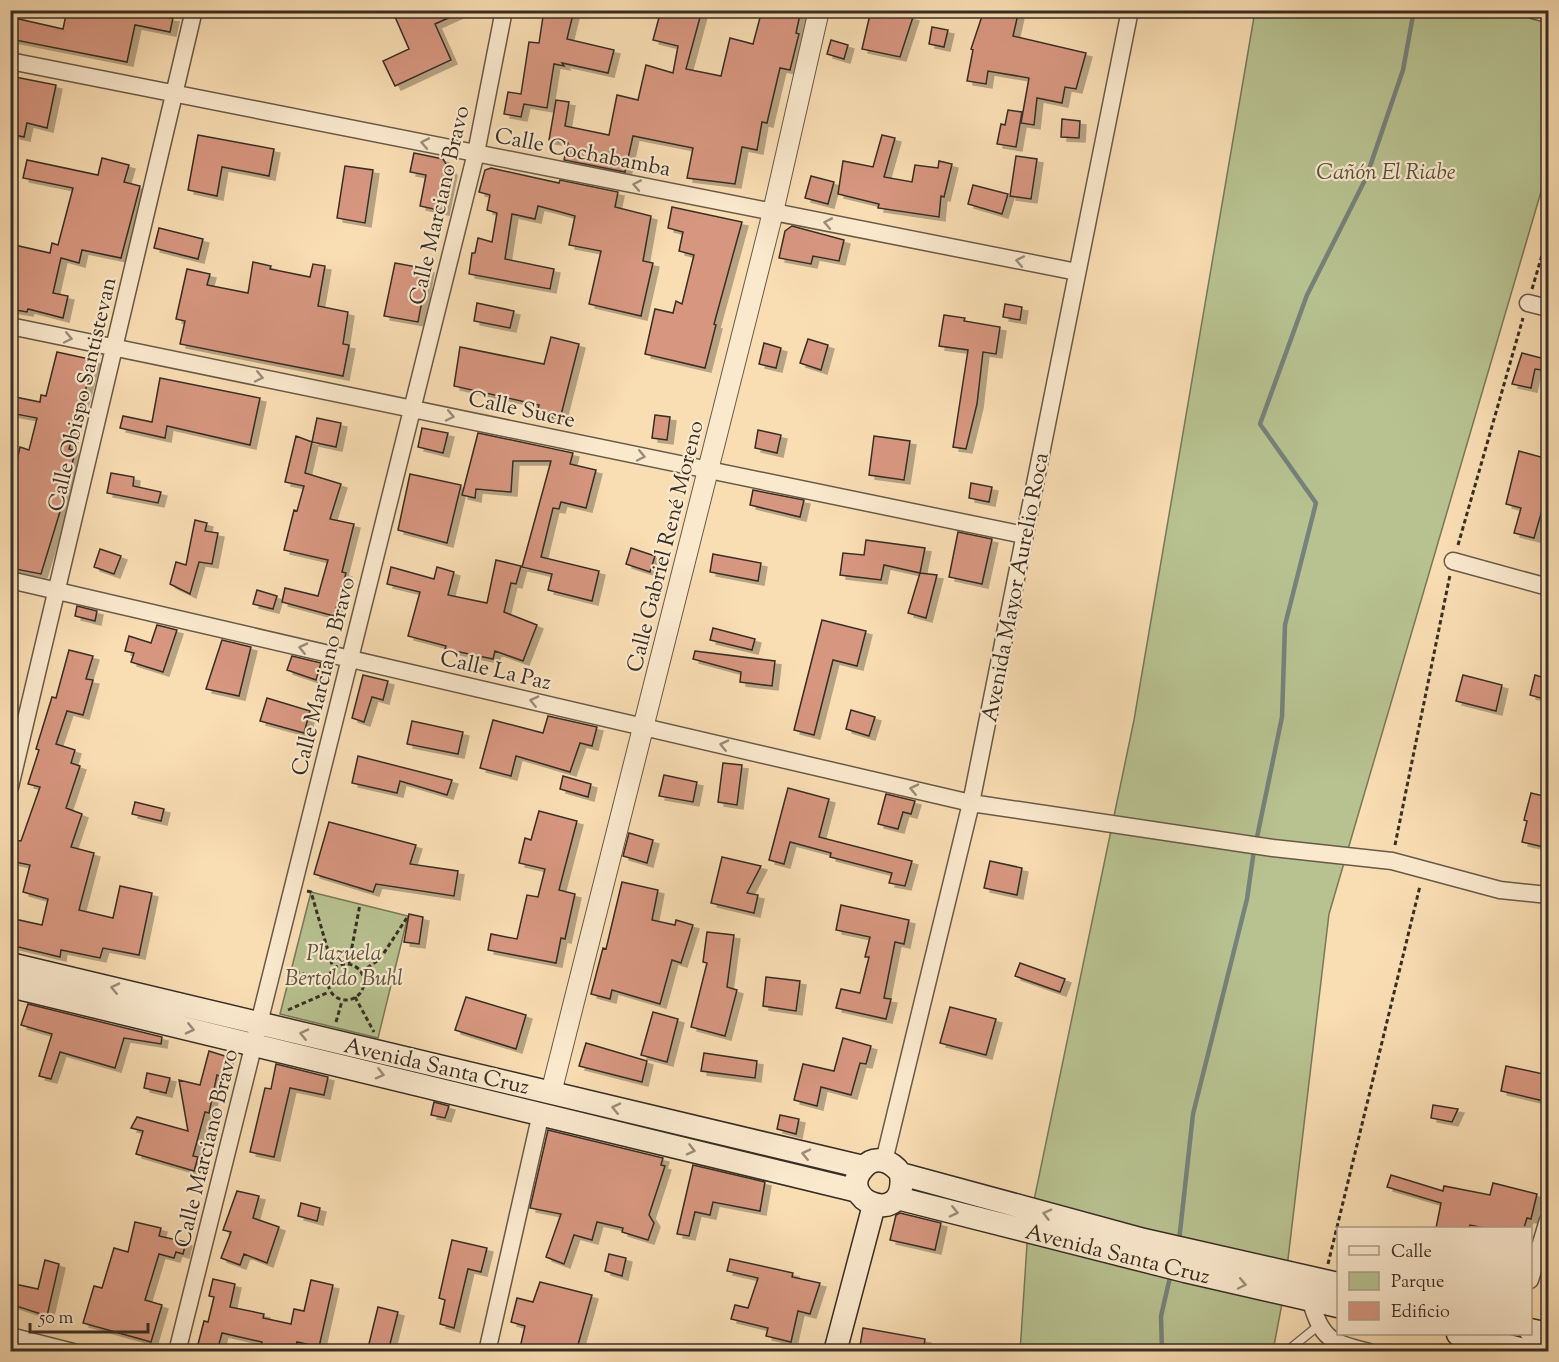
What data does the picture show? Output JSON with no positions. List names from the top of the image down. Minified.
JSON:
{"streets":{"main road":["Avenida Santa Cruz"],"street":["Calle Cochabamba","Calle Marciano Bravo","Calle Obispo Santistevan","Calle Sucre","Calle Gabriel René Moreno","Avenida Mayor Aurelio Roca","Calle La Paz"]},"crossings":[["Calle Cochabamba","Calle Marciano Bravo"],["Calle Cochabamba","Calle Obispo Santistevan"],["Calle Cochabamba","Calle Gabriel René Moreno"],["Calle Cochabamba","Avenida Mayor Aurelio Roca"],["Calle Marciano Bravo","Calle Sucre"],["Calle Marciano Bravo","Calle La Paz"],["Calle Marciano Bravo","Avenida Santa Cruz"],["Calle Obispo Santistevan","Calle Sucre"],["Calle Obispo Santistevan","Calle La Paz"],["Calle Sucre","Calle Gabriel René Moreno"],["Calle Sucre","Avenida Mayor Aurelio Roca"],["Calle Gabriel René Moreno","Calle La Paz"],["Calle Gabriel René Moreno","Avenida Santa Cruz"],["Avenida Mayor Aurelio Roca","Calle La Paz"],["Avenida Mayor Aurelio Roca","Avenida Santa Cruz"]],"one_way":["Calle Cochabamba","Calle Sucre","Calle La Paz"],"parks":["Cañón El Riabe","Plazuela Bertoldo Buhl"],"legend":["Calle","Parque","Edificio"],"scale_bar":"50 m"}
